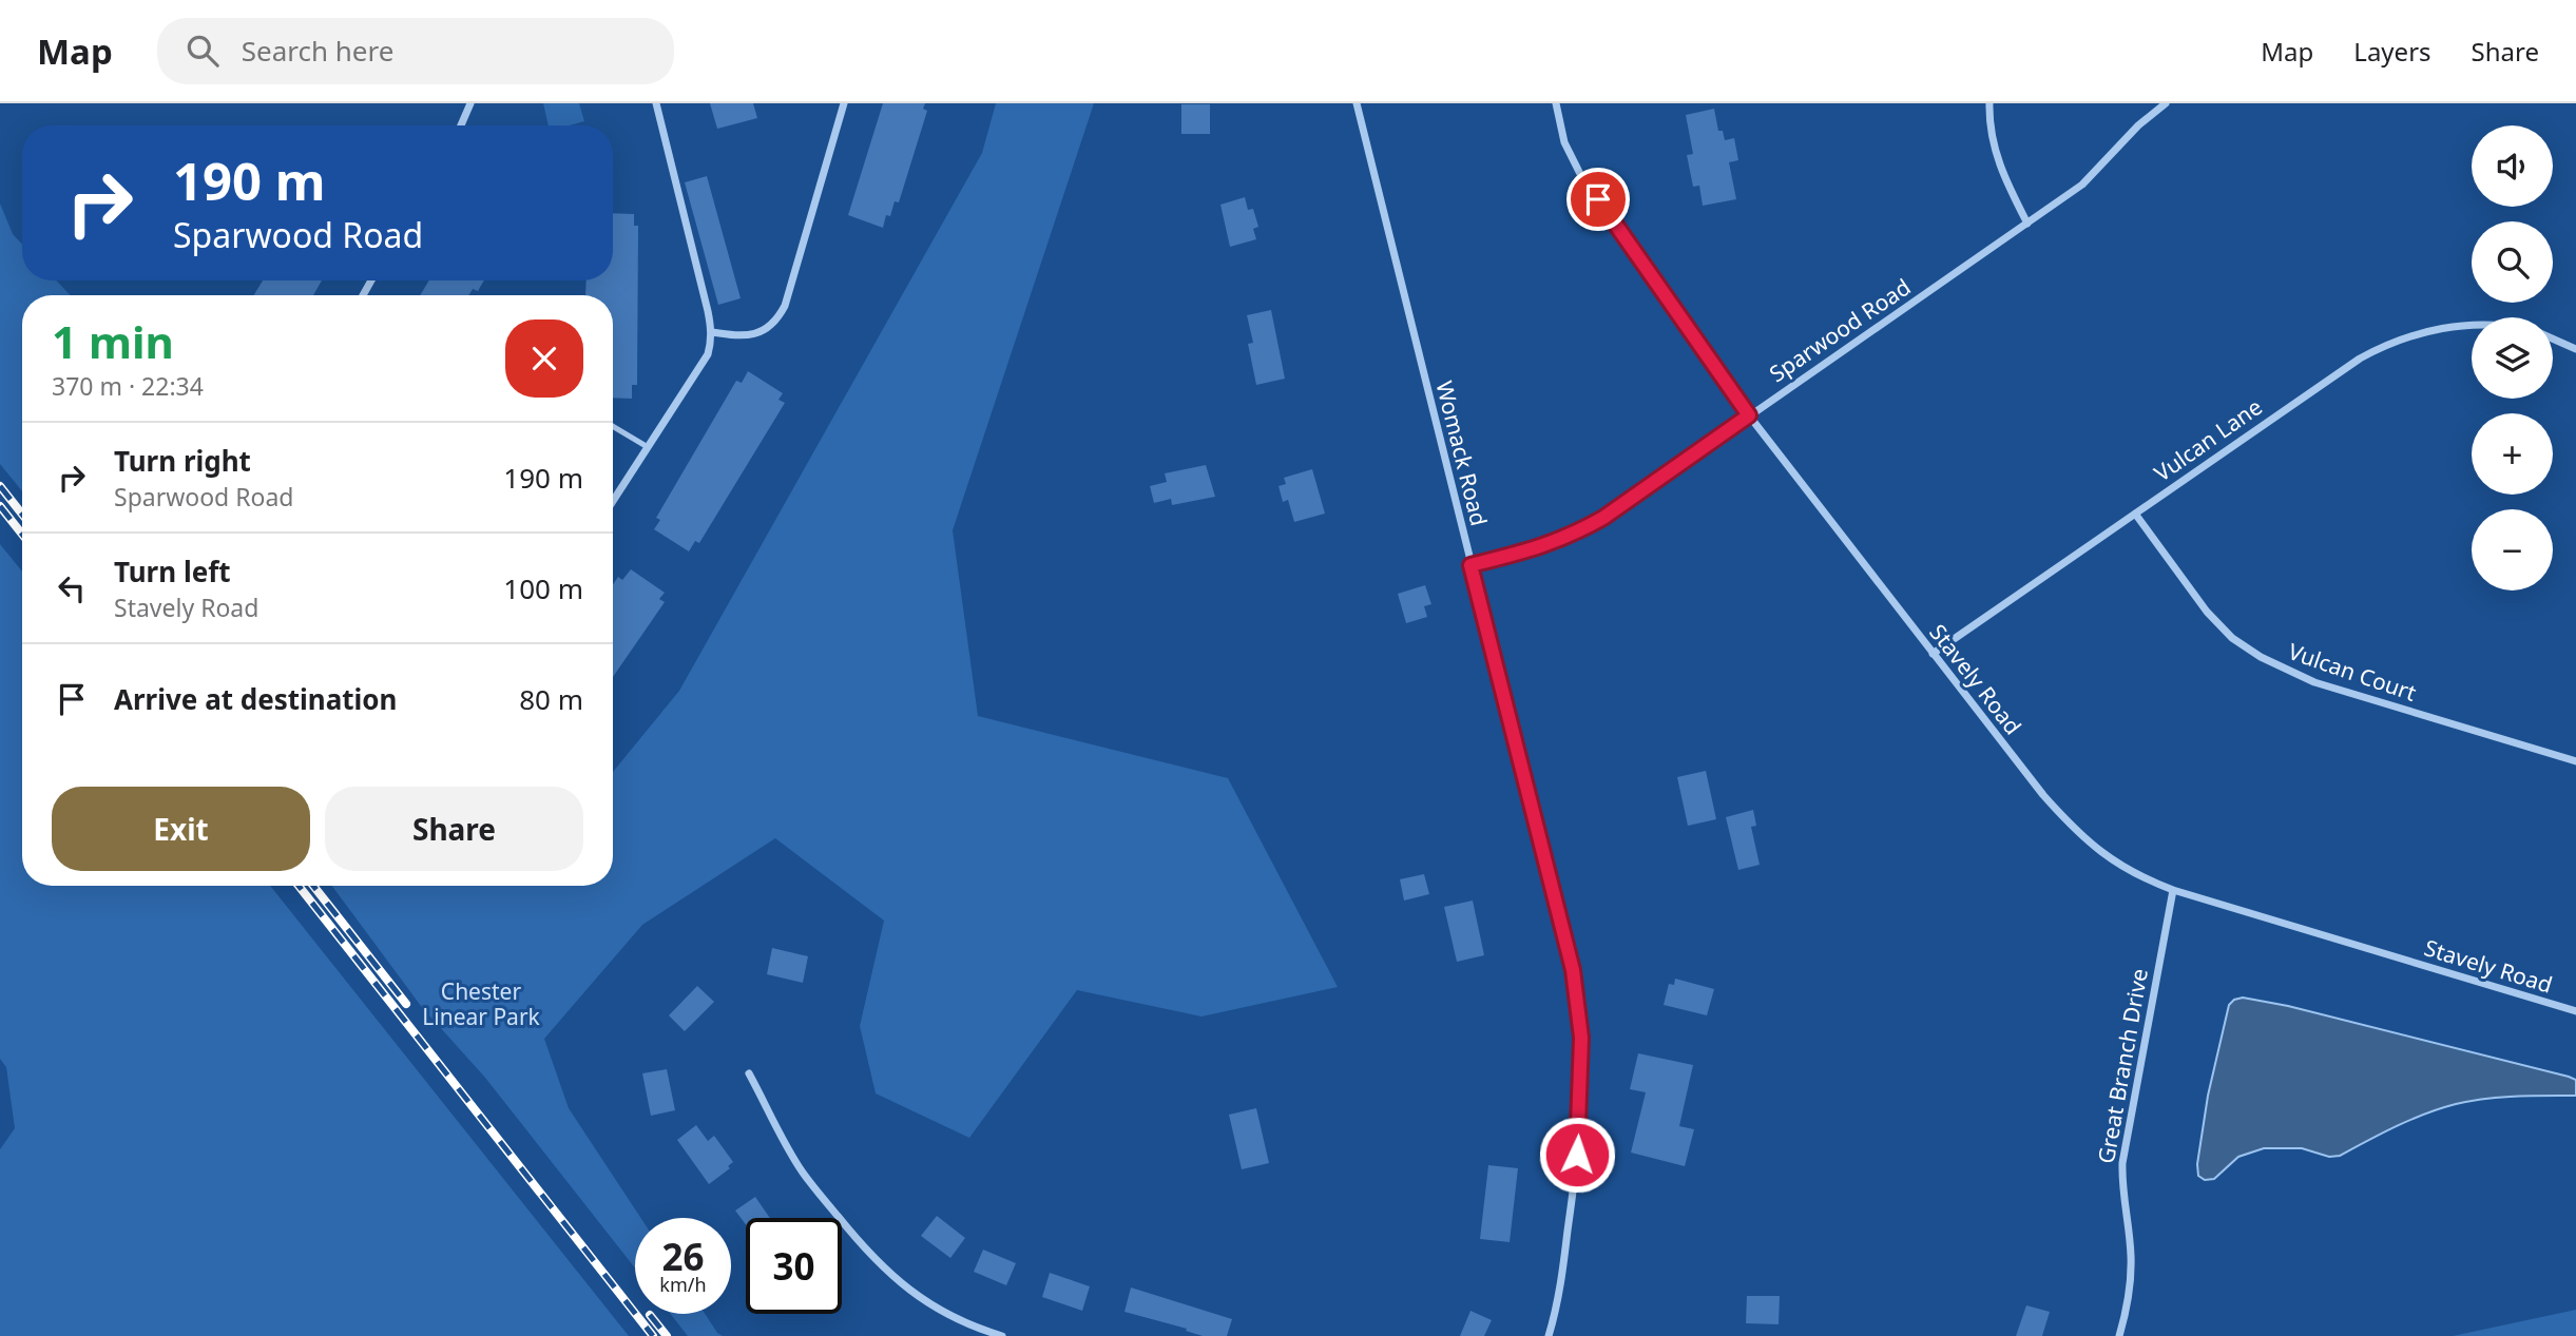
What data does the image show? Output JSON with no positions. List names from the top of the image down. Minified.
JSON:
{"streets":{"street":["Sparwood Road","Vulcan Lane","Womack Road","Vulcan Court","Stavely Road","Great Branch Drive"]},"crossings":[["Sparwood Road","Womack Road"],["Sparwood Road","Stavely Road"],["Vulcan Lane","Vulcan Court"],["Vulcan Lane","Stavely Road"],["Stavely Road","Great Branch Drive"]],"parks":["Chester Linear Park"],"page":{"header":"Map","search":"Search here","nav":["Map","Layers","Share"],"map_buttons":["+","−"],"turn":["190 m","Sparwood Road"],"heading":["1 min","370 m · 22:34"],"list":[{"name":"Turn right","note":"Sparwood Road","value":"190 m"},{"name":"Turn left","note":"Stavely Road","value":"100 m"},{"name":"Arrive at destination","value":"80 m"}],"buttons":["Exit","Share"],"speed":"26 km/h","limit":"30"}}
